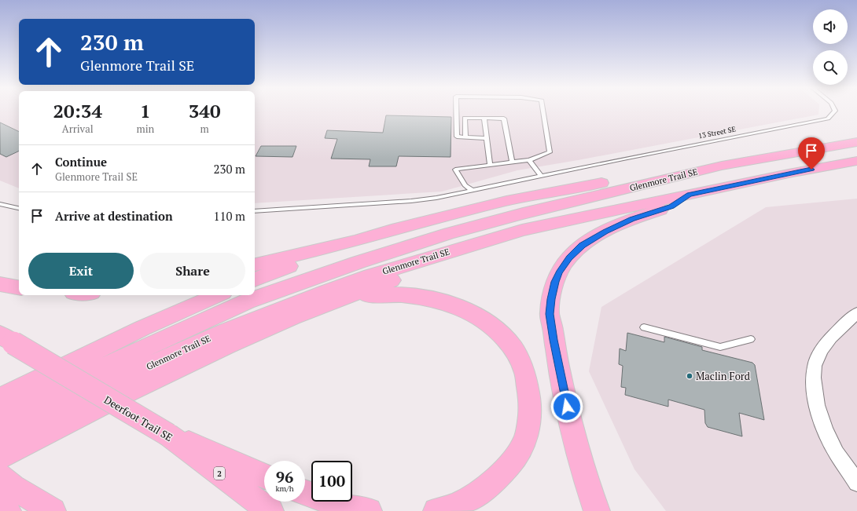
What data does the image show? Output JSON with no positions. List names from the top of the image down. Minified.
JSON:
{"streets":{"highway":["Glenmore Trail SE","Deerfoot Trail SE","2"],"lane":["13 Street SE"]},"places":["Maclin Ford"],"page":{"turn":["230 m","Glenmore Trail SE"],"eta":["20:34","Arrival","1","min","340","m"],"list":[{"name":"Continue","note":"Glenmore Trail SE","value":"230 m"},{"name":"Arrive at destination","value":"110 m"}],"buttons":["Exit","Share"],"speed":"96 km/h","limit":"100"}}
